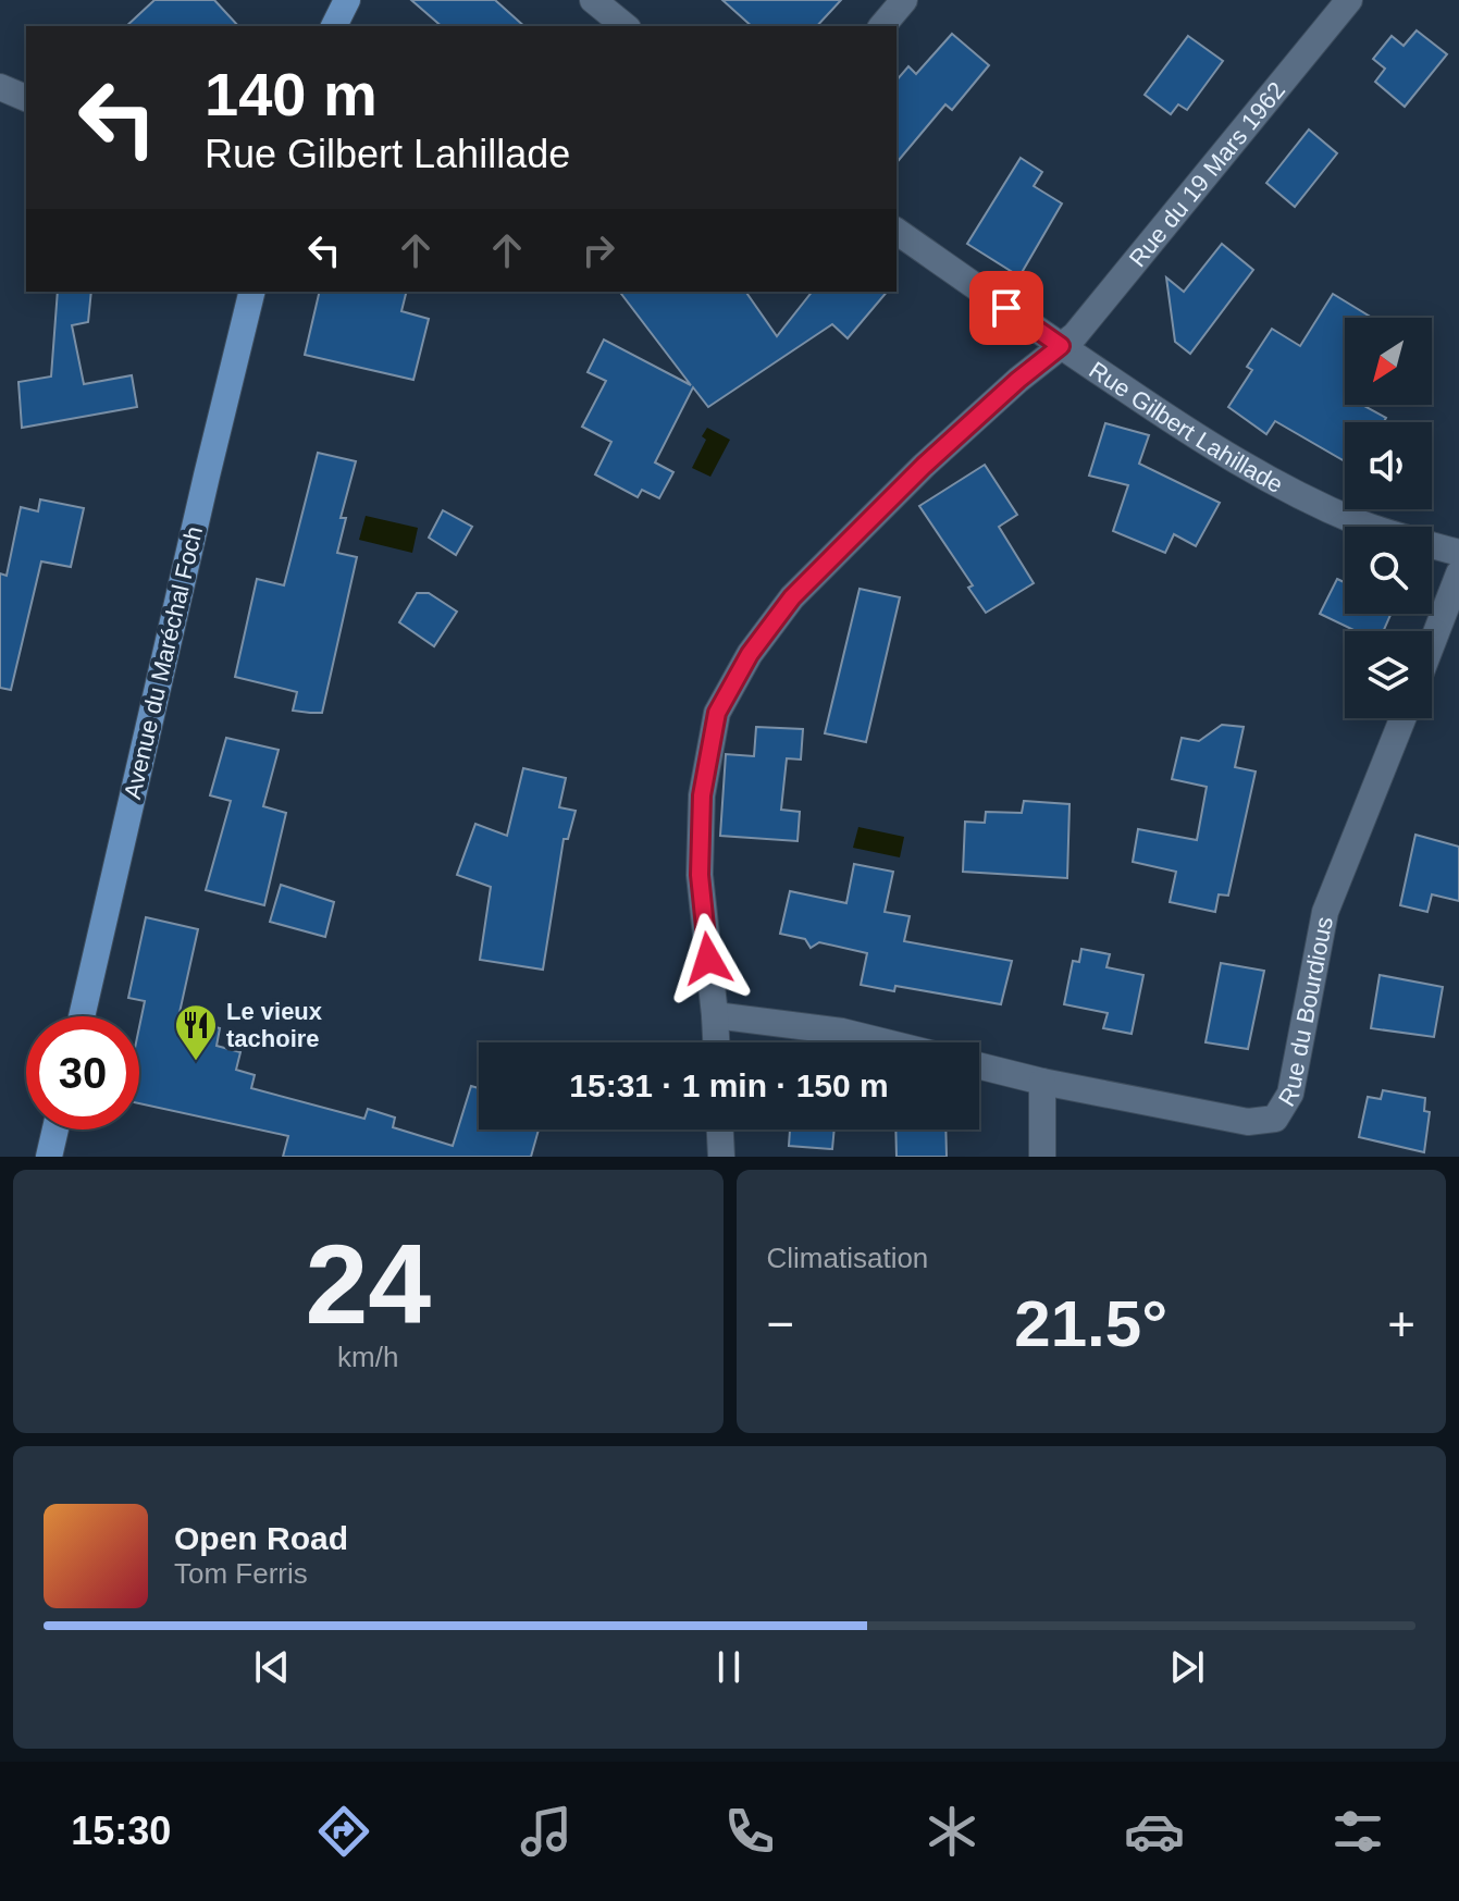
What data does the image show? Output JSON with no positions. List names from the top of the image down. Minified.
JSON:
{"streets":{"main road":["Avenue du Maréchal Foch"],"street":["Rue du 19 Mars 1962","Rue Gilbert Lahillade","Rue du Bourdious"]},"crossings":[["Rue du 19 Mars 1962","Rue Gilbert Lahillade"]],"places":{"restaurant":["Le vieux tachoire"]},"north":"bottom left","page":{"turn":["140 m","Rue Gilbert Lahillade"],"limit":"30","trip":"15:31 · 1 min · 150 m","tile":[["24","km/h"],"Climatisation"],"heat":["−","21.5°","+"],"song":["Open Road","Tom Ferris"],"tabs":"15:30"}}
